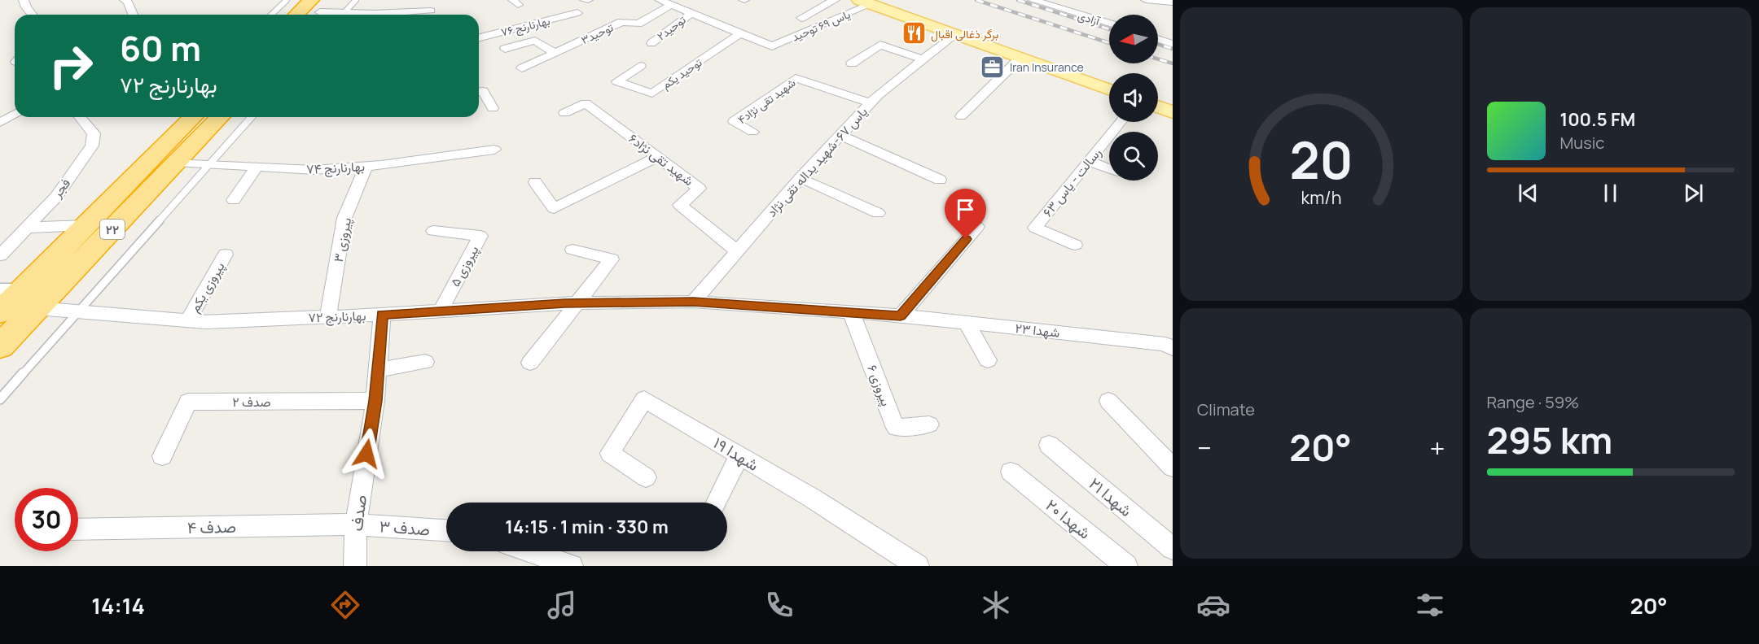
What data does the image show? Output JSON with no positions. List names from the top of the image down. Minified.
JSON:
{"streets":{"highway":["۲۲"],"street":["آزادی","یاس ۶۹ توحید","بهارنارنج ۷۶","توحید۲","توحید۳","توحید یکم","شهید تقی نژاد۴","شهید تقی نژاد۶","یاس ۶۷-شهید یداله تقی نژاد","بهارنارنج ۷۴","رسالت - یاس ۶۳","فجر","پیروزی ۳","پیروزی ۵","پیروزی یکم","بهارنارنج ۷۲","شهدا ۲۳","پیروزی ۶","صدف ۲","شهدا ۱۹","شهدا ۲۱","صدف","شهدا ۲۰","صدف ۴","صدف ۳"]},"crossings":[["یاس ۶۹ توحید","توحید یکم"],["شهید تقی نژاد۴","یاس ۶۷-شهید یداله تقی نژاد"],["شهید تقی نژاد۶","یاس ۶۷-شهید یداله تقی نژاد"],["یاس ۶۷-شهید یداله تقی نژاد","بهارنارنج ۷۲"],["بهارنارنج ۷۴","۲۲"],["بهارنارنج ۷۴","پیروزی ۳"],["۲۲","بهارنارنج ۷۲"],["پیروزی ۳","بهارنارنج ۷۲"],["پیروزی ۵","بهارنارنج ۷۲"],["پیروزی یکم","بهارنارنج ۷۲"],["بهارنارنج ۷۲","شهدا ۲۳"],["بهارنارنج ۷۲","پیروزی ۶"],["بهارنارنج ۷۲","صدف"],["صدف ۲","صدف"],["صدف","صدف ۴"],["صدف","صدف ۳"],["صدف ۴","صدف ۳"]],"places":{"restaurant":["برگر ذغالی اقبال"],"office":["Iran Insurance"]},"north":"left","page":{"turn":["60 m","بهارنارنج ۷۲"],"song":["100.5 FM","Music"],"tile":["Climate",["Range · 59%","295 km"]],"heat":["−","20°","+"],"limit":"30","trip":"14:15 · 1 min · 330 m","tabs":["14:14","20°"],"gauge":["20","km/h"]}}
